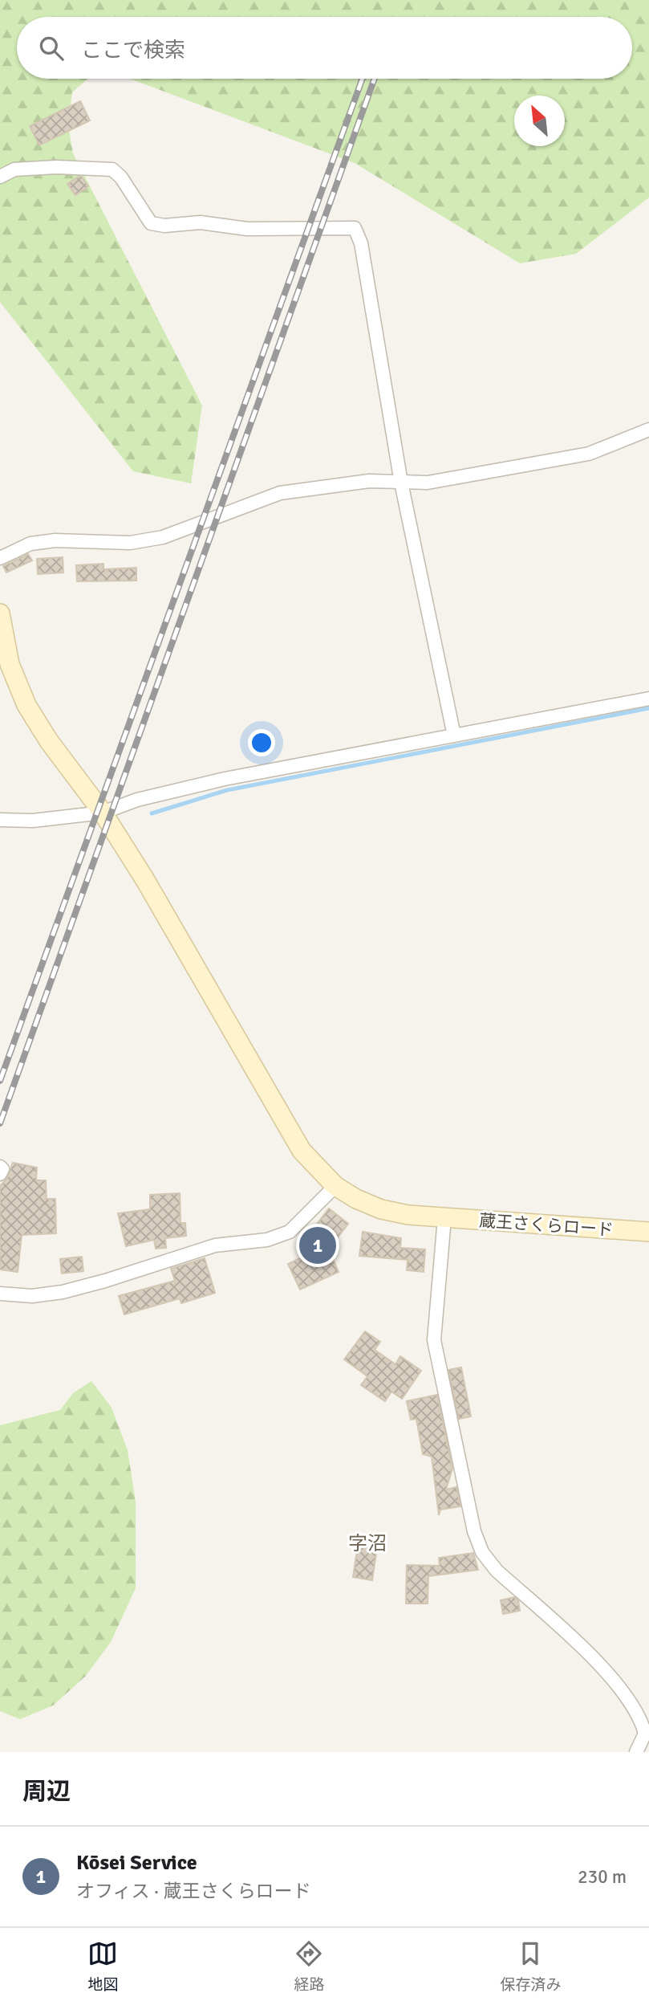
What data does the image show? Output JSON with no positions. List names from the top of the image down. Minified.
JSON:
{"streets":{"street":["蔵王さくらロード"]},"districts":["字沼"],"north":"top left","page":{"search":"ここで検索","pins":"1","heading":"周辺","list":[{"mark":"1","name":"Kōsei Service","note":"オフィス · 蔵王さくらロード","value":"230 m"}],"nav":["地図","経路","保存済み"]}}
